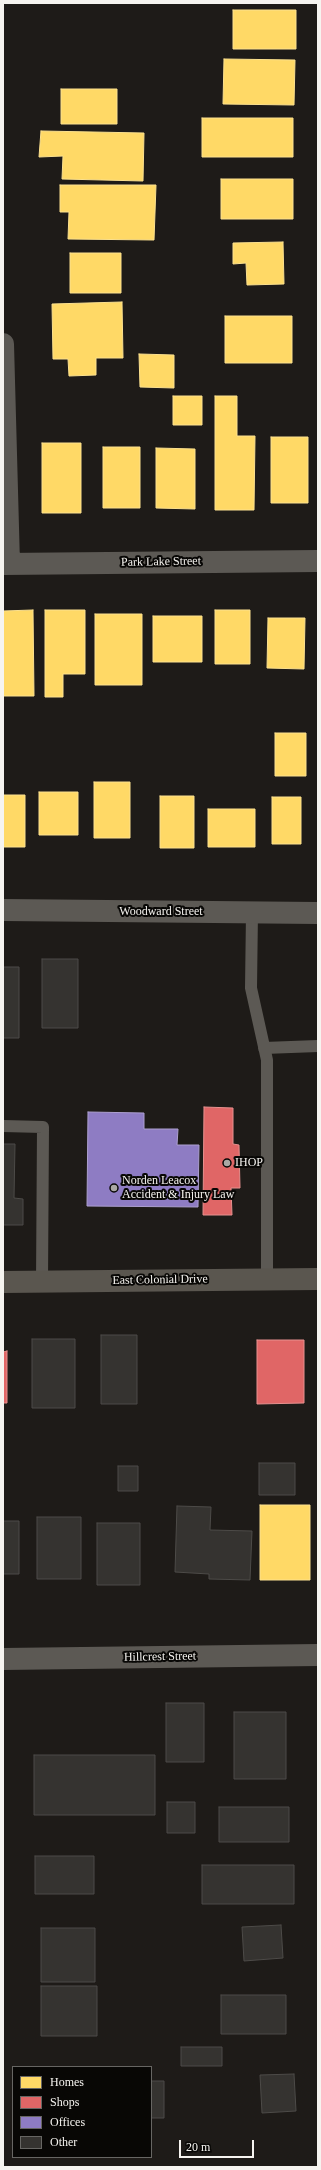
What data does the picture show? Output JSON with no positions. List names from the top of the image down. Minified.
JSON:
{"streets":{"highway":["East Colonial Drive"],"street":["Park Lake Street","Woodward Street","Hillcrest Street"]},"places":["IHOP","Norden Leacox Accident & Injury Law"],"legend":["Homes","Shops","Offices","Other"],"scale_bar":"20 m"}
